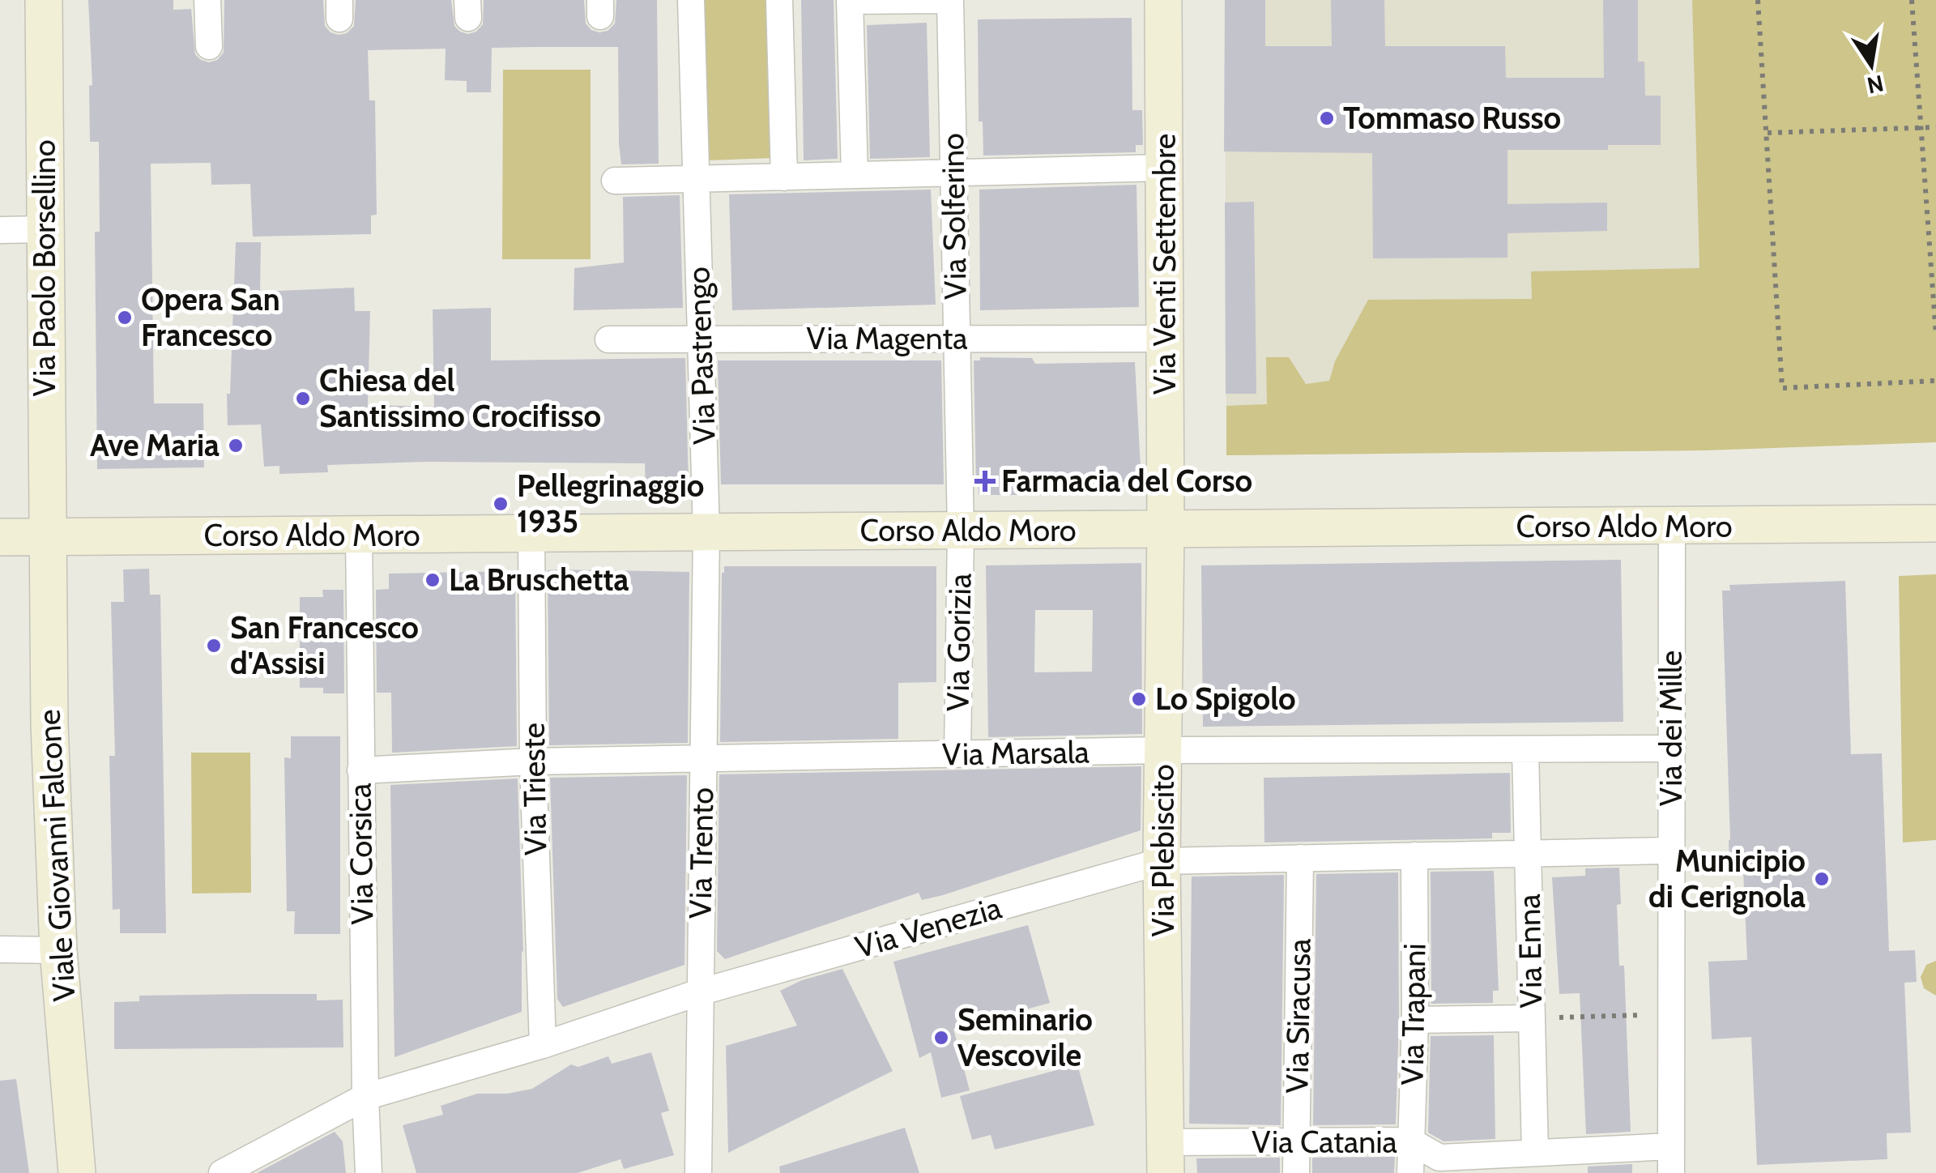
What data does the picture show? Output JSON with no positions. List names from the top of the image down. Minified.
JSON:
{"streets":{"street":["Via Solferino","Via Venti Settembre","Via Paolo Borsellino","Via Magenta","Via Pastrengo","Corso Aldo Moro","Via Gorizia","Via dei Mille","Via Marsala","Via Trieste","Via Plebiscito","Via Trento","Via Corsica","Viale Giovanni Falcone","Via Venezia","Via Enna","Via Trapani","Via Siracusa","Via Catania"]},"crossings":[["Via Solferino","Via Magenta"],["Via Solferino","Corso Aldo Moro"],["Via Solferino","Via Gorizia"],["Via Venti Settembre","Via Magenta"],["Via Venti Settembre","Corso Aldo Moro"],["Via Venti Settembre","Via Plebiscito"],["Via Paolo Borsellino","Corso Aldo Moro"],["Via Paolo Borsellino","Viale Giovanni Falcone"],["Via Magenta","Via Pastrengo"],["Via Pastrengo","Corso Aldo Moro"],["Via Pastrengo","Via Trento"],["Corso Aldo Moro","Via Gorizia"],["Corso Aldo Moro","Via dei Mille"],["Corso Aldo Moro","Via Trieste"],["Corso Aldo Moro","Via Plebiscito"],["Corso Aldo Moro","Via Trento"],["Corso Aldo Moro","Via Corsica"],["Corso Aldo Moro","Viale Giovanni Falcone"],["Via Gorizia","Via Marsala"],["Via dei Mille","Via Marsala"],["Via dei Mille","Via Venezia"],["Via dei Mille","Via Catania"],["Via Marsala","Via Trieste"],["Via Marsala","Via Plebiscito"],["Via Marsala","Via Trento"],["Via Marsala","Via Corsica"],["Via Marsala","Via Enna"],["Via Trieste","Via Venezia"],["Via Plebiscito","Via Venezia"],["Via Plebiscito","Via Catania"],["Via Trento","Via Venezia"],["Via Corsica","Via Venezia"],["Via Venezia","Via Enna"],["Via Venezia","Via Trapani"],["Via Venezia","Via Siracusa"],["Via Enna","Via Catania"],["Via Trapani","Via Catania"],["Via Siracusa","Via Catania"]],"places":{"other":["Tommaso Russo","Opera San Francesco","Chiesa del Santissimo Crocifisso","Ave Maria","Pellegrinaggio 1935","La Bruschetta","San Francesco d'Assisi","Lo Spigolo","Municipio di Cerignola","Seminario Vescovile"],"health":["Farmacia del Corso"]},"north":"bottom"}
